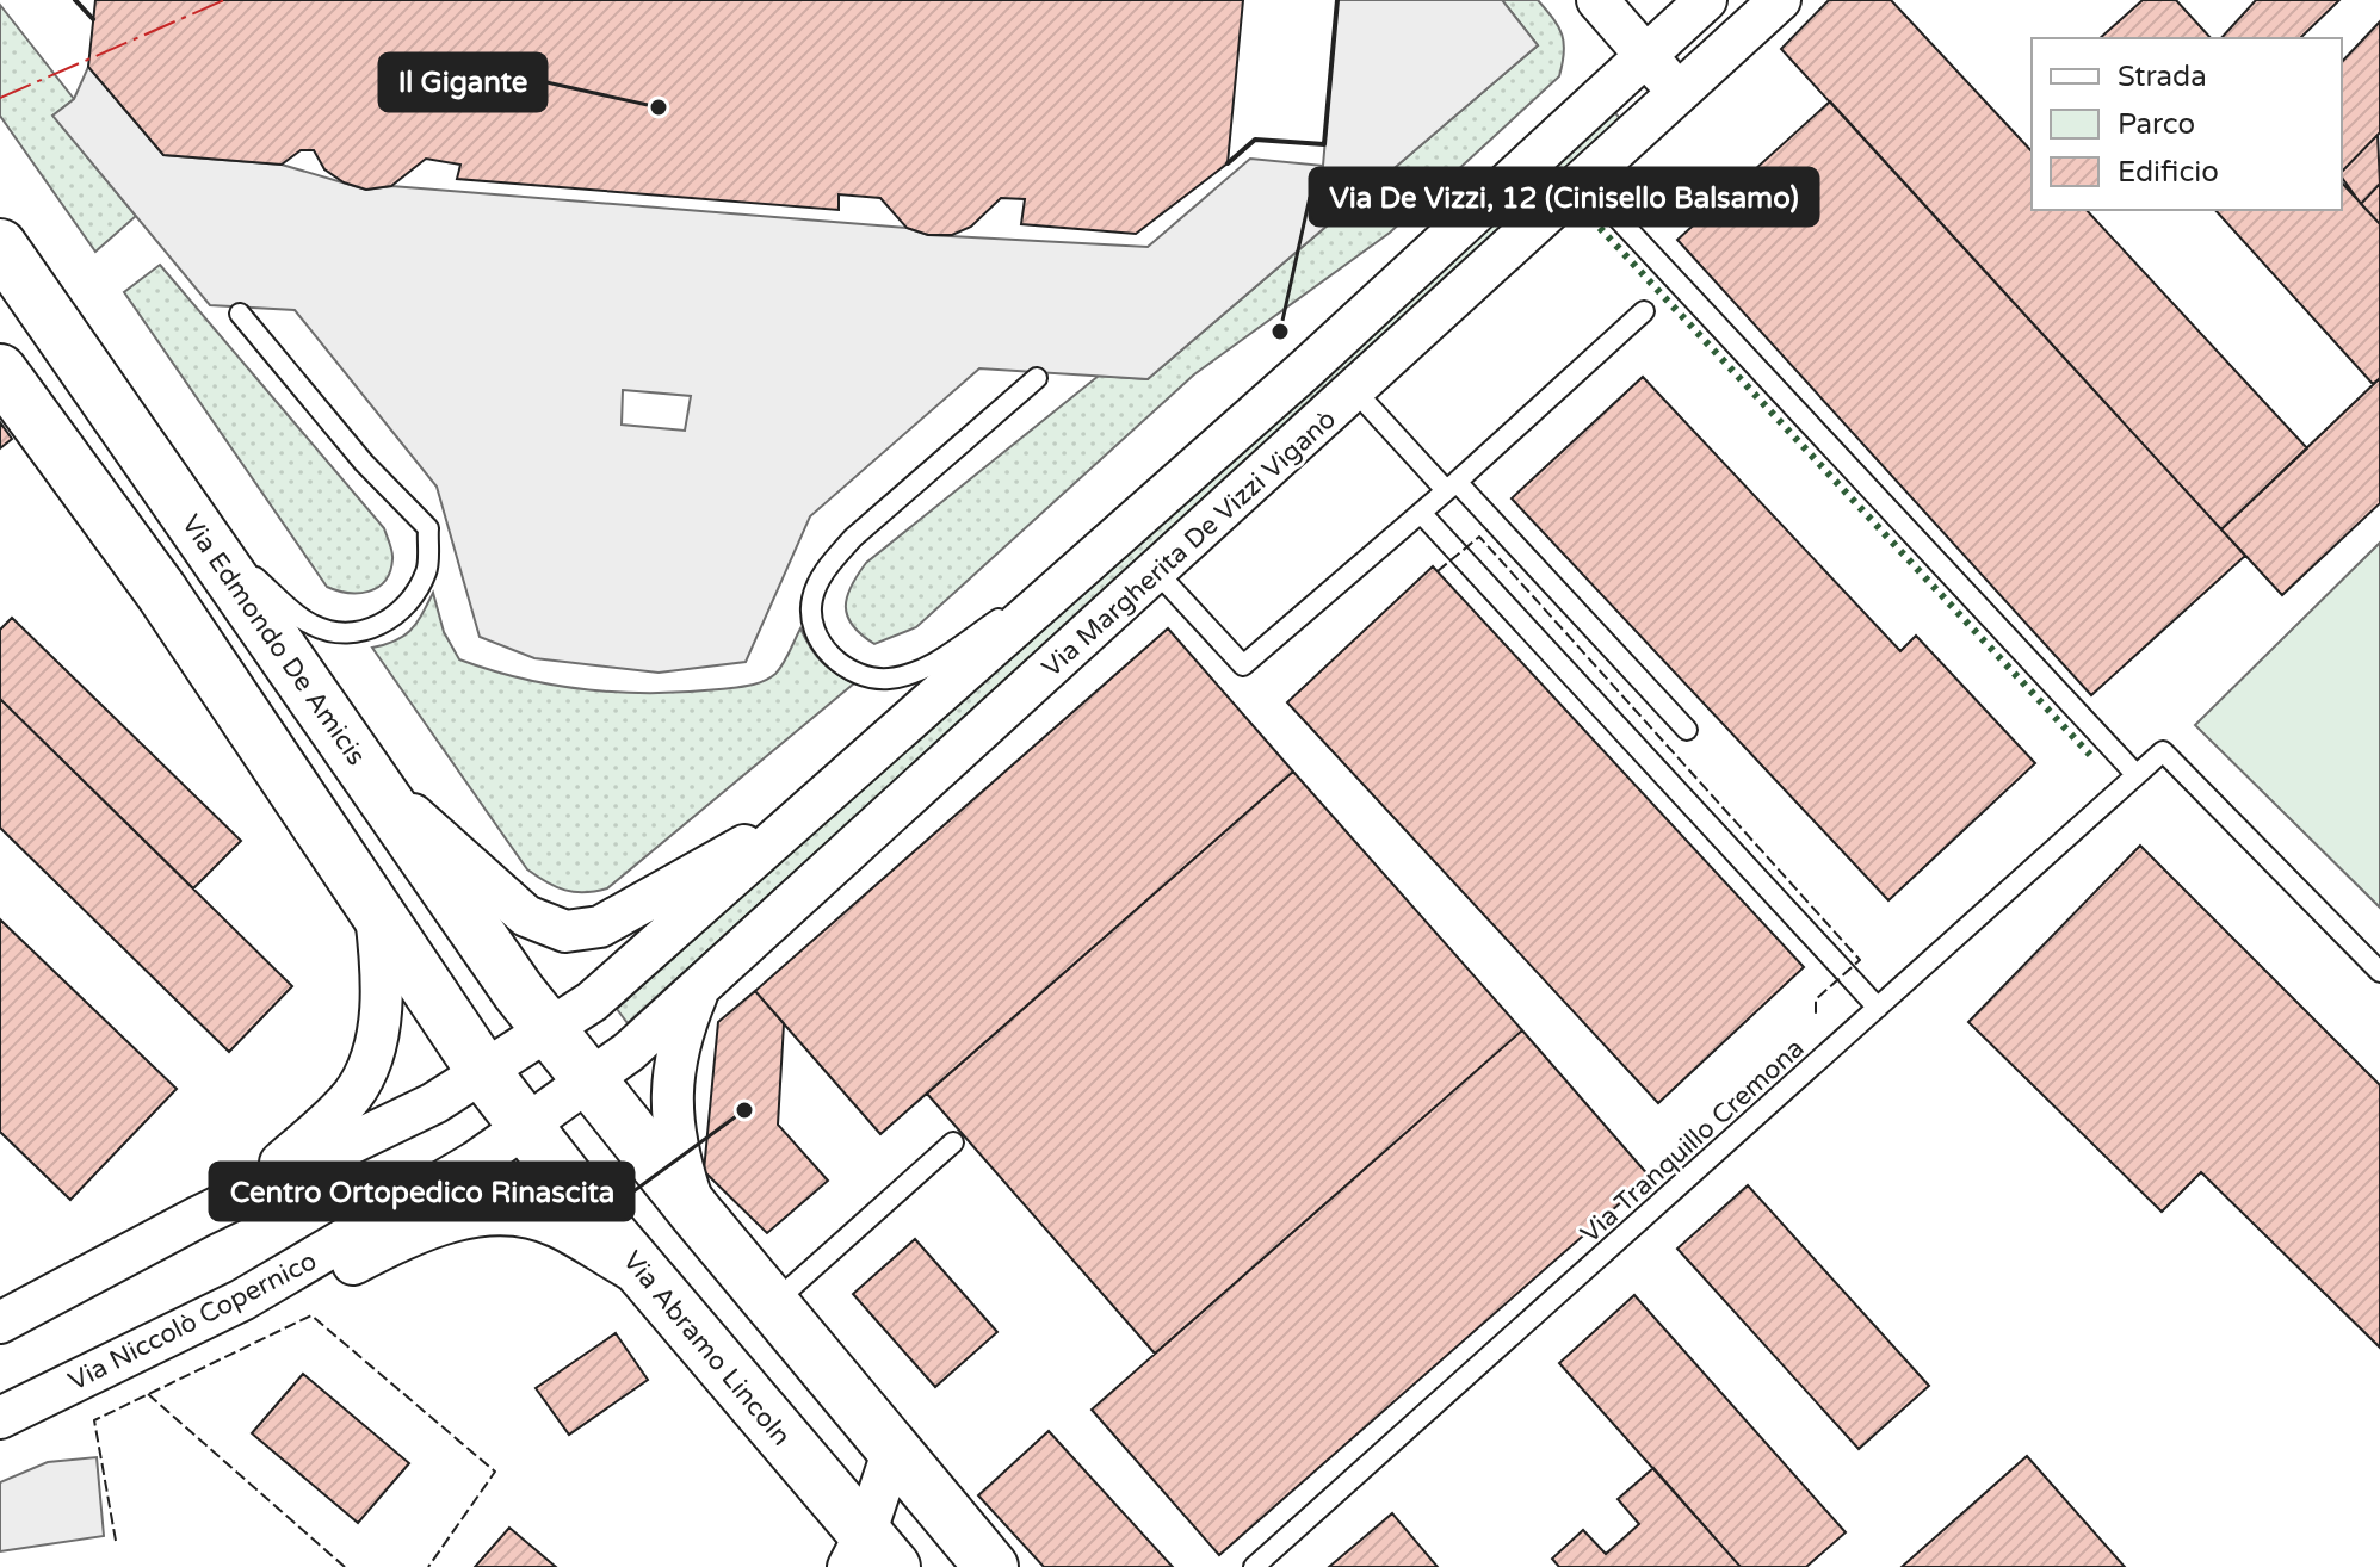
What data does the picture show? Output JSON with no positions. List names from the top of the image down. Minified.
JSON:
{"streets":{"main road":["Via Edmondo De Amicis","Via Abramo Lincoln"],"street":["Via Margherita De Vizzi Viganò","Via Niccolò Copernico"],"lane":["Via Tranquillo Cremona"]},"crossings":[["Via Margherita De Vizzi Viganò","Via Edmondo De Amicis"],["Via Margherita De Vizzi Viganò","Via Niccolò Copernico"],["Via Margherita De Vizzi Viganò","Via Abramo Lincoln"],["Via Edmondo De Amicis","Via Niccolò Copernico"],["Via Niccolò Copernico","Via Abramo Lincoln"]],"places":["Il Gigante","Via De Vizzi, 12 (Cinisello Balsamo)","Centro Ortopedico Rinascita"],"legend":["Strada","Parco","Edificio"]}
